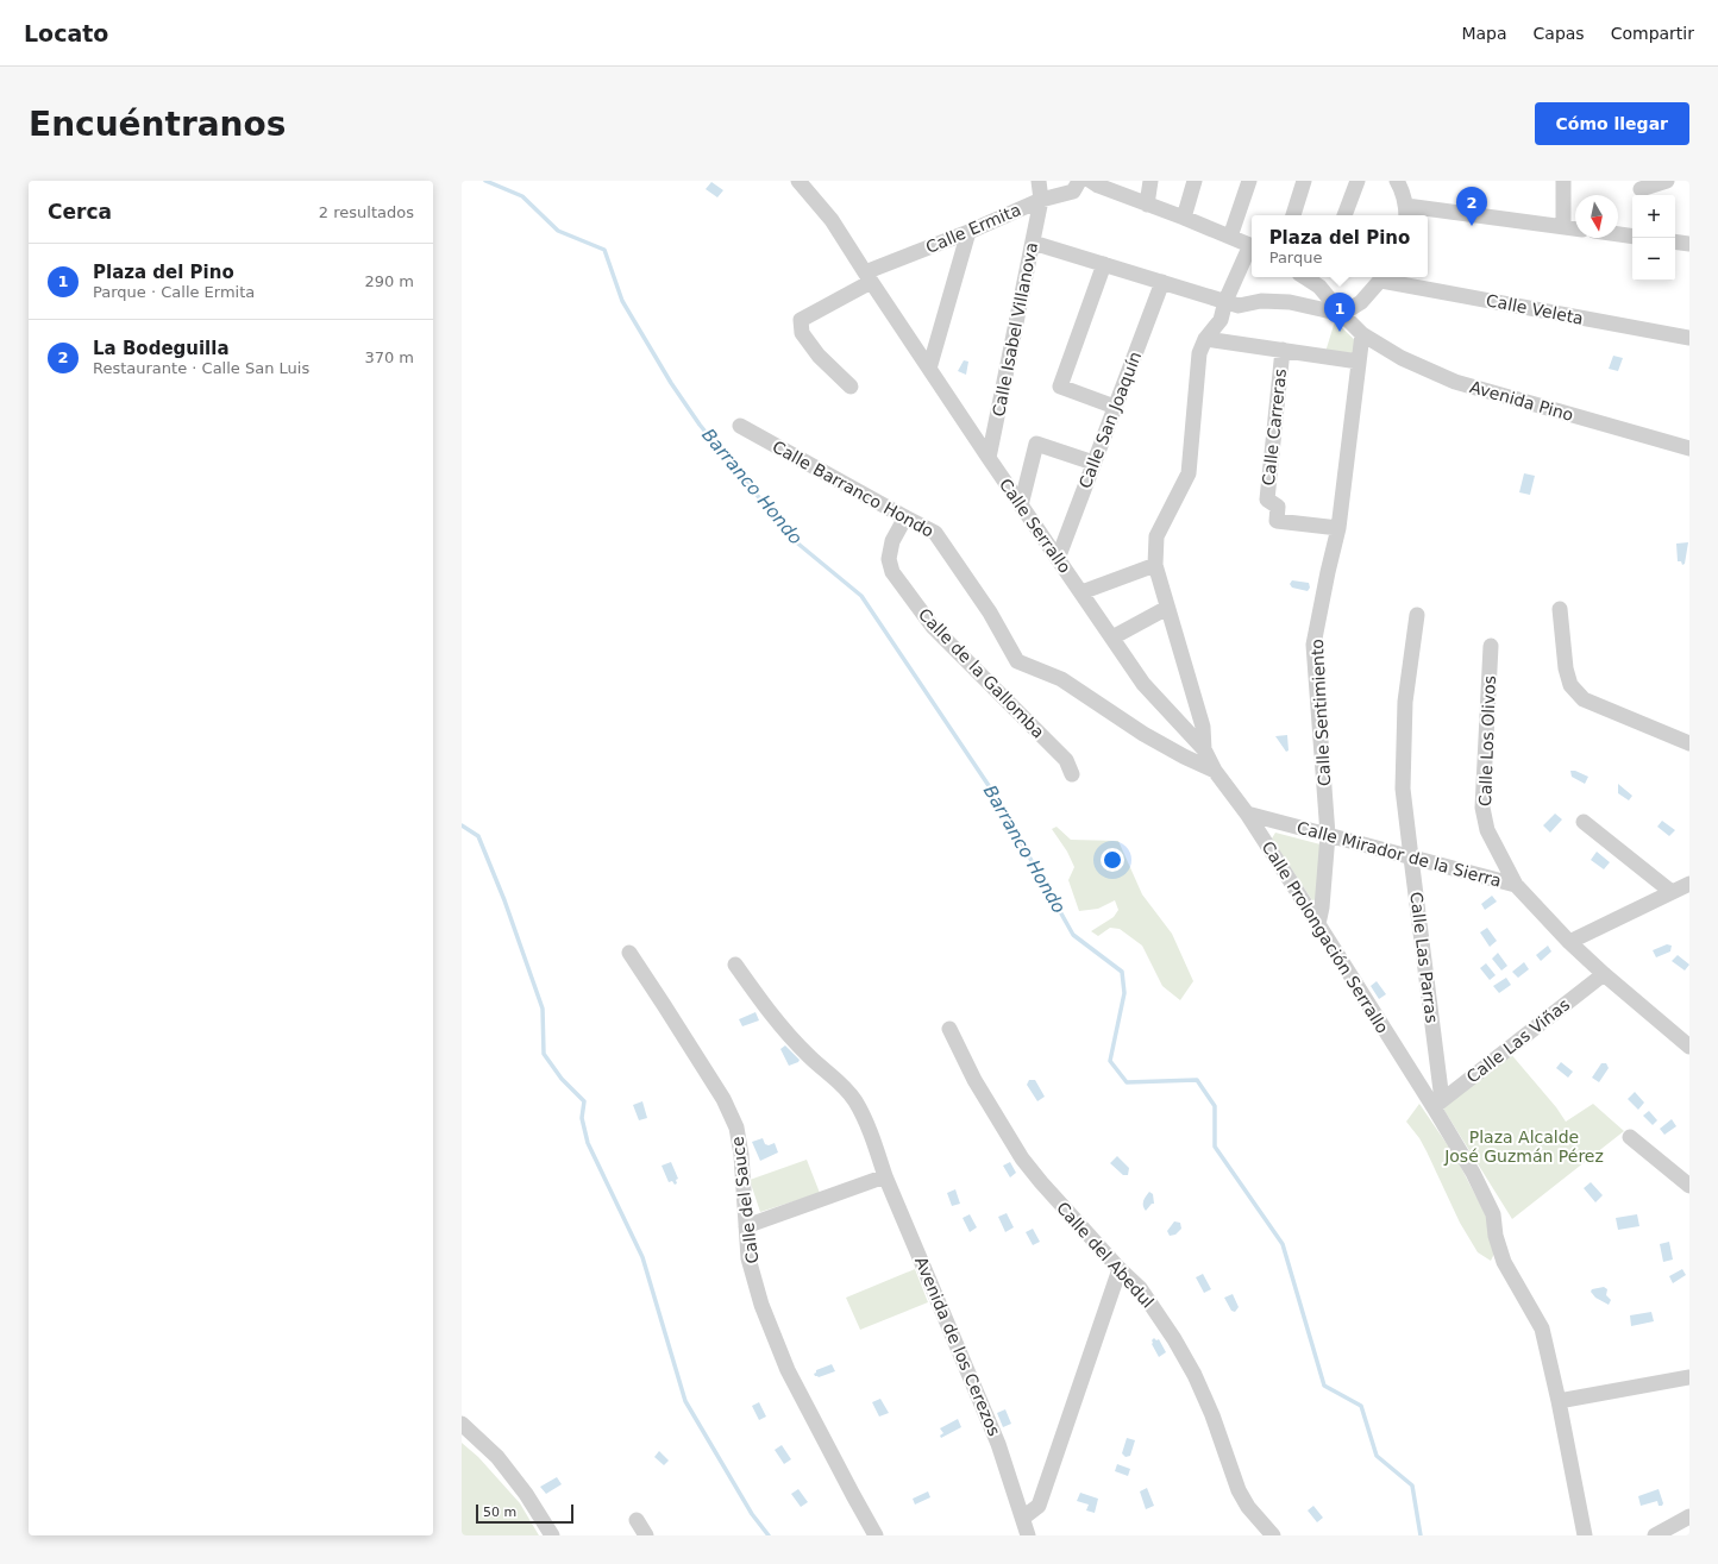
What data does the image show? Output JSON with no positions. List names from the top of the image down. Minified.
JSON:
{"streets":{"street":["Calle Ermita","Calle Veleta","Calle Isabel Villanova","Avenida Pino","Calle San Joaquín","Calle Carreras","Calle Barranco Hondo","Calle Serrallo","Calle de la Gallomba","Calle Sentimiento","Calle Los Olivos","Calle Mirador de la Sierra","Calle Prolongación Serrallo","Calle Las Parras","Calle Las Viñas","Calle del Sauce","Calle del Abedul","Avenida de los Cerezos"]},"crossings":[["Calle Ermita","Calle Isabel Villanova"],["Calle Ermita","Calle Serrallo"],["Calle Isabel Villanova","Calle Serrallo"],["Avenida Pino","Calle Sentimiento"],["Calle San Joaquín","Calle Serrallo"],["Calle Carreras","Calle Sentimiento"],["Calle Barranco Hondo","Calle Serrallo"],["Calle Barranco Hondo","Calle de la Gallomba"],["Calle Barranco Hondo","Calle Prolongación Serrallo"],["Calle Serrallo","Calle Prolongación Serrallo"],["Calle Sentimiento","Calle Mirador de la Sierra"],["Calle Sentimiento","Calle Prolongación Serrallo"],["Calle Los Olivos","Calle Mirador de la Sierra"],["Calle Mirador de la Sierra","Calle Prolongación Serrallo"],["Calle Mirador de la Sierra","Calle Las Parras"],["Calle Mirador de la Sierra","Calle Las Viñas"],["Calle Prolongación Serrallo","Calle Las Parras"],["Calle Prolongación Serrallo","Calle Las Viñas"],["Calle Las Parras","Calle Las Viñas"]],"water":["Barranco Hondo"],"parks":["Plaza Alcalde José Guzmán Pérez"],"scale_bar":"50 m","north":"bottom","page":{"header":"Locato","nav":["Mapa","Capas","Compartir"],"buttons":"Cómo llegar","title":"Encuéntranos","heading":["Cerca","2 resultados"],"pins":["2","1"],"map_buttons":["+","−"],"popup":["Plaza del Pino","Parque"],"list":[{"mark":"1","name":"Plaza del Pino","note":"Parque · Calle Ermita","value":"290 m"},{"mark":"2","name":"La Bodeguilla","note":"Restaurante · Calle San Luis","value":"370 m"}],"scale":"50 m"}}
